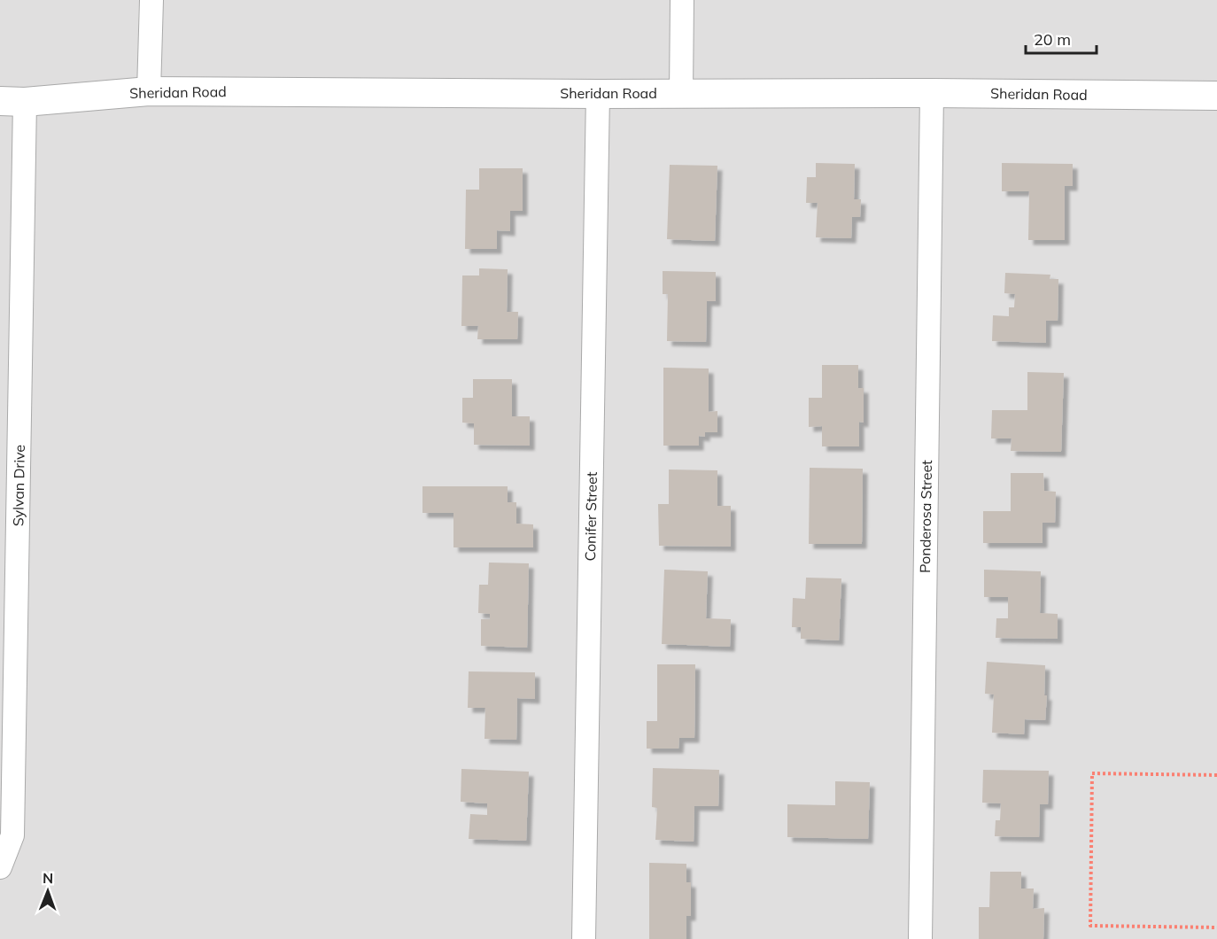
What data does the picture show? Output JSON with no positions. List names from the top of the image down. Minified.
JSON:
{"streets":{"street":["Sheridan Road","Sylvan Drive","Conifer Street","Ponderosa Street"]},"crossings":[["Sheridan Road","Sylvan Drive"],["Sheridan Road","Conifer Street"],["Sheridan Road","Ponderosa Street"]],"scale_bar":"20 m","north":"top"}
